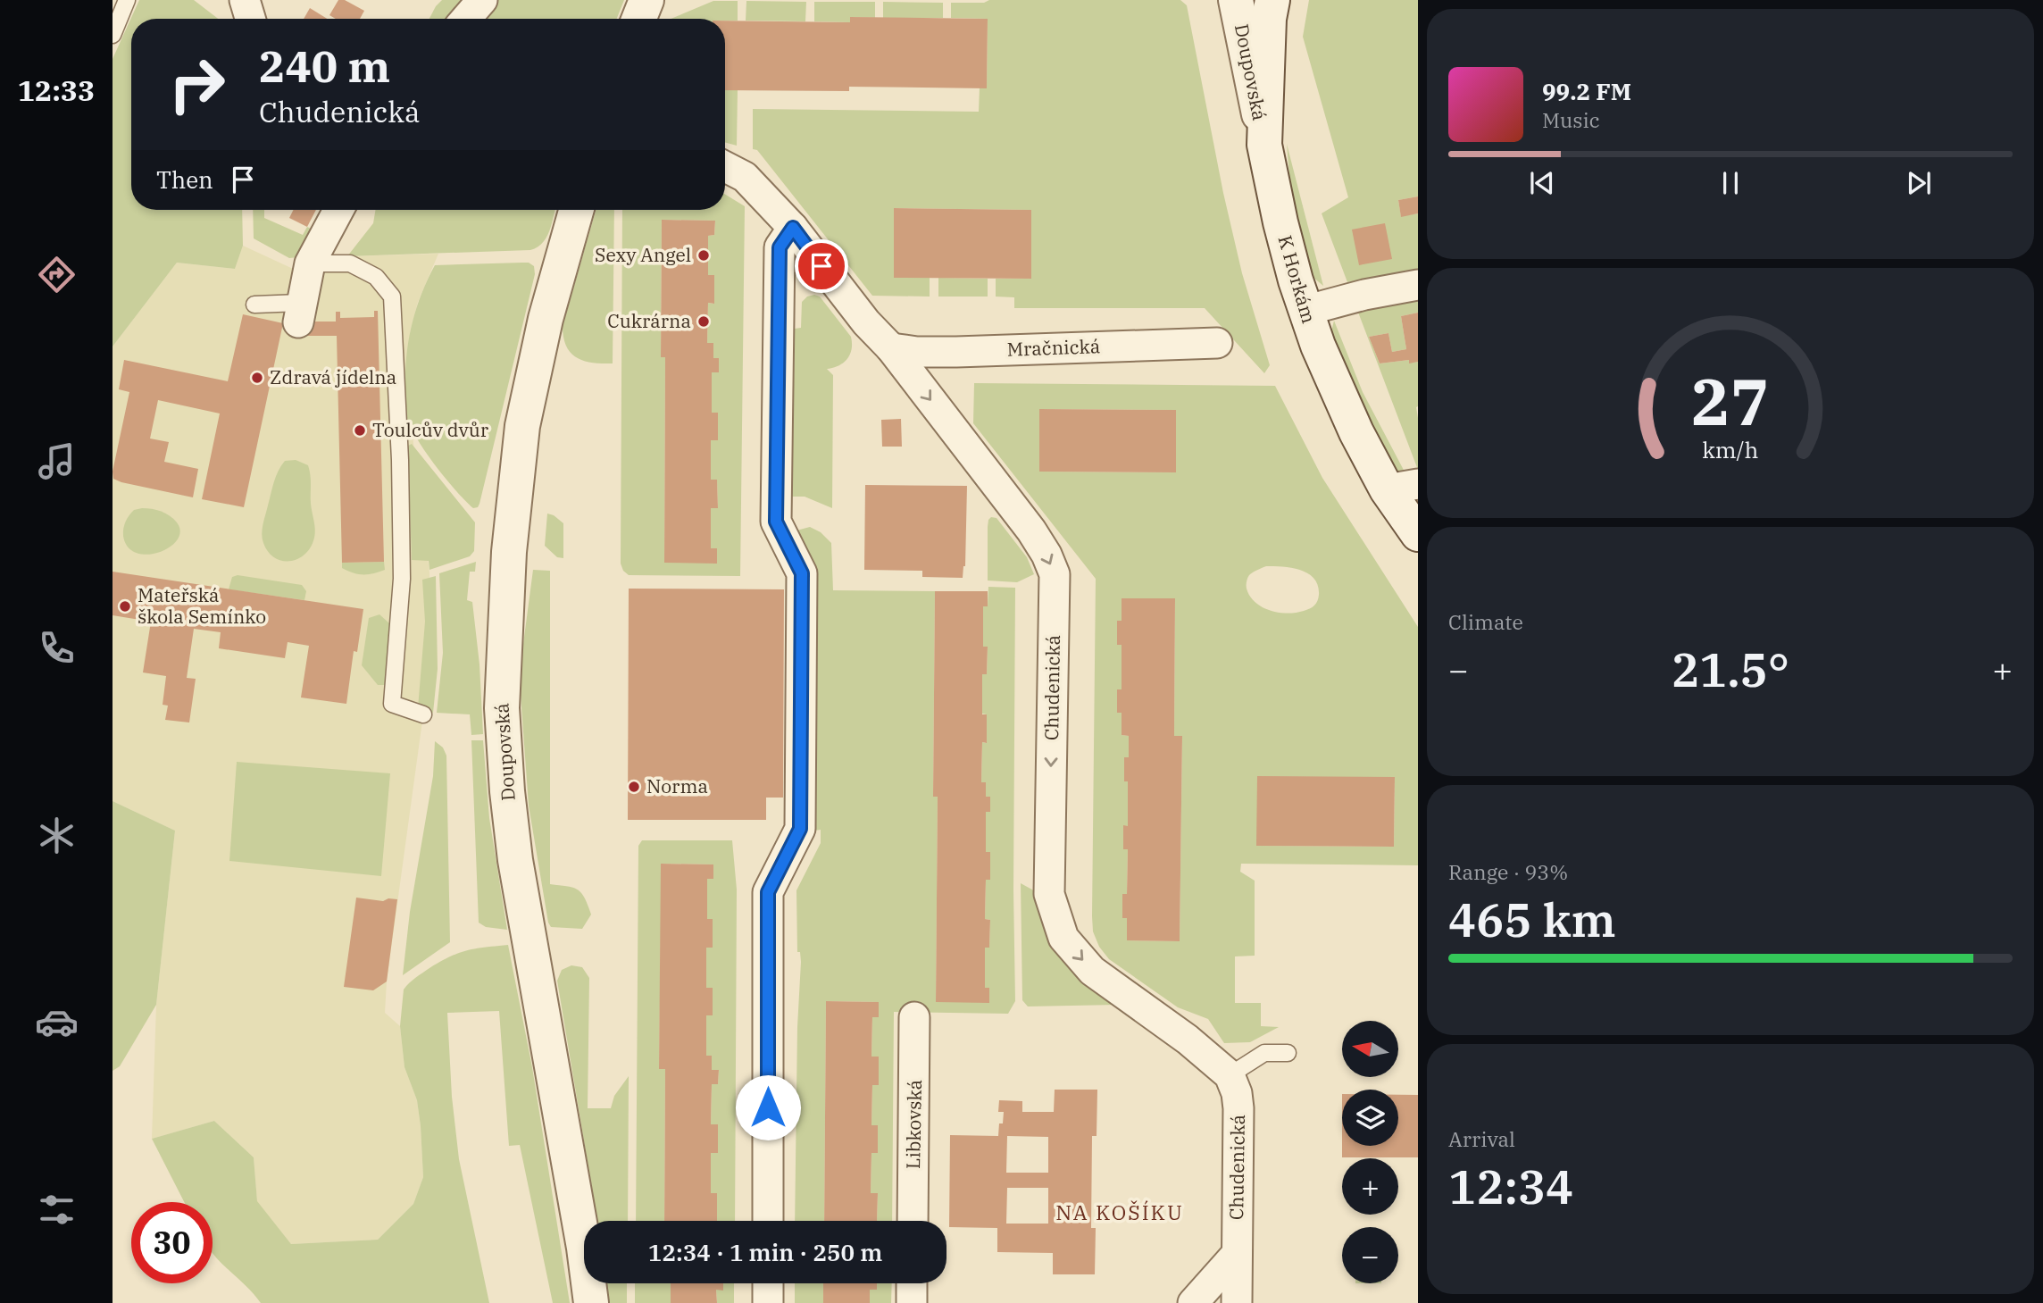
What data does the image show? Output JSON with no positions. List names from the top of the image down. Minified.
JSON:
{"streets":{"street":["Doupovská","K Horkám","Mračnická","Chudenická","Libkovská"]},"crossings":[["Doupovská","K Horkám"],["Mračnická","Chudenická"]],"one_way":["Chudenická"],"districts":["NA KOŠÍKU"],"places":["Sexy Angel","Cukrárna","Zdravá jídelna","Toulcův dvůr","Mateřská škola Semínko","Norma"],"north":"left","page":{"tabs":"12:33","turn":["240 m","Chudenická"],"song":["99.2 FM","Music"],"then":"Then","tile":["Climate",["Range · 93%","465 km"],["Arrival","12:34"]],"heat":["−","21.5°","+"],"map_buttons":["+","−"],"limit":"30","trip":"12:34 · 1 min · 250 m","gauge":["27","km/h"]}}
